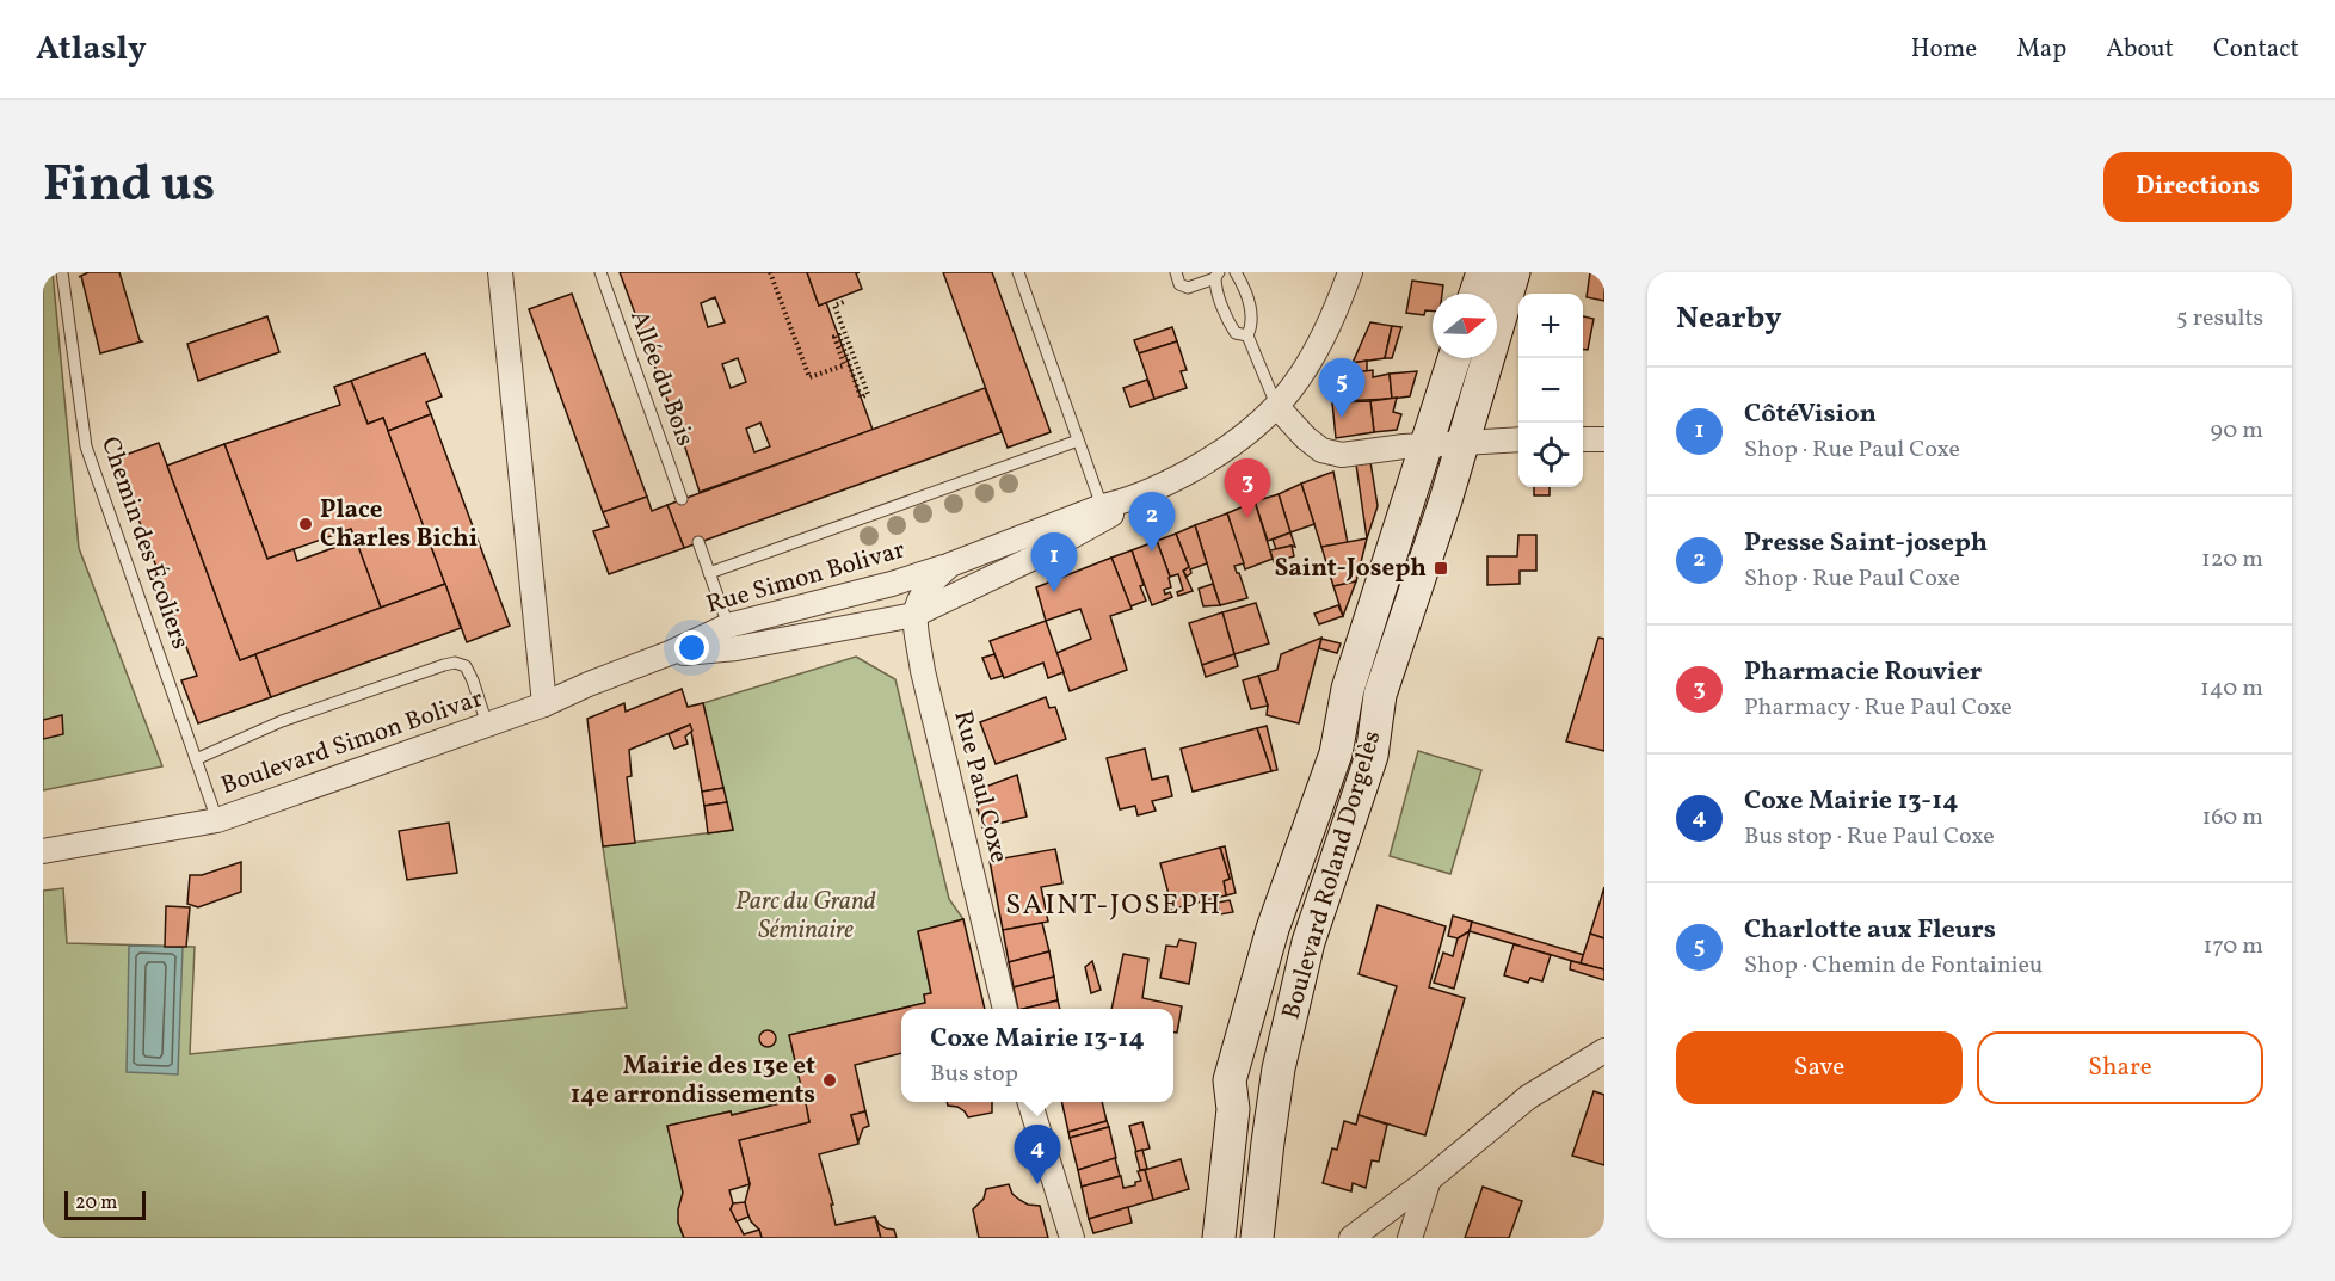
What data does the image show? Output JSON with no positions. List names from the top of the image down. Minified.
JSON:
{"streets":{"main road":["Boulevard Roland Dorgelès"],"street":["Rue Simon Bolivar","Boulevard Simon Bolivar","Rue Paul Coxe"],"lane":["Allée du Bois","Chemin des Écoliers"]},"crossings":[["Chemin des Écoliers","Boulevard Simon Bolivar"],["Rue Simon Bolivar","Boulevard Simon Bolivar"],["Rue Simon Bolivar","Rue Paul Coxe"]],"districts":["SAINT-JOSEPH"],"parks":["Parc du Grand Séminaire"],"places":{"other":["Place Charles Bichi","Mairie des 13e et 14e arrondissements"],"transit":["Saint-Joseph"]},"scale_bar":"20 m","north":"right","page":{"header":"Atlasly","nav":["Home","Map","About","Contact"],"title":"Find us","buttons":["Directions",["Save","Share"]],"heading":["Nearby","5 results"],"map_buttons":["+","−"],"pins":["5","3","2","1","4"],"list":[{"mark":"1","name":"CôtéVision","note":"Shop · Rue Paul Coxe","value":"90 m"},{"mark":"2","name":"Presse Saint-joseph","note":"Shop · Rue Paul Coxe","value":"120 m"},{"mark":"3","name":"Pharmacie Rouvier","note":"Pharmacy · Rue Paul Coxe","value":"140 m"},{"mark":"4","name":"Coxe Mairie 13-14","note":"Bus stop · Rue Paul Coxe","value":"160 m"},{"mark":"5","name":"Charlotte aux Fleurs","note":"Shop · Chemin de Fontainieu","value":"170 m"}],"popup":["Coxe Mairie 13-14","Bus stop"],"scale":"20 m"}}
